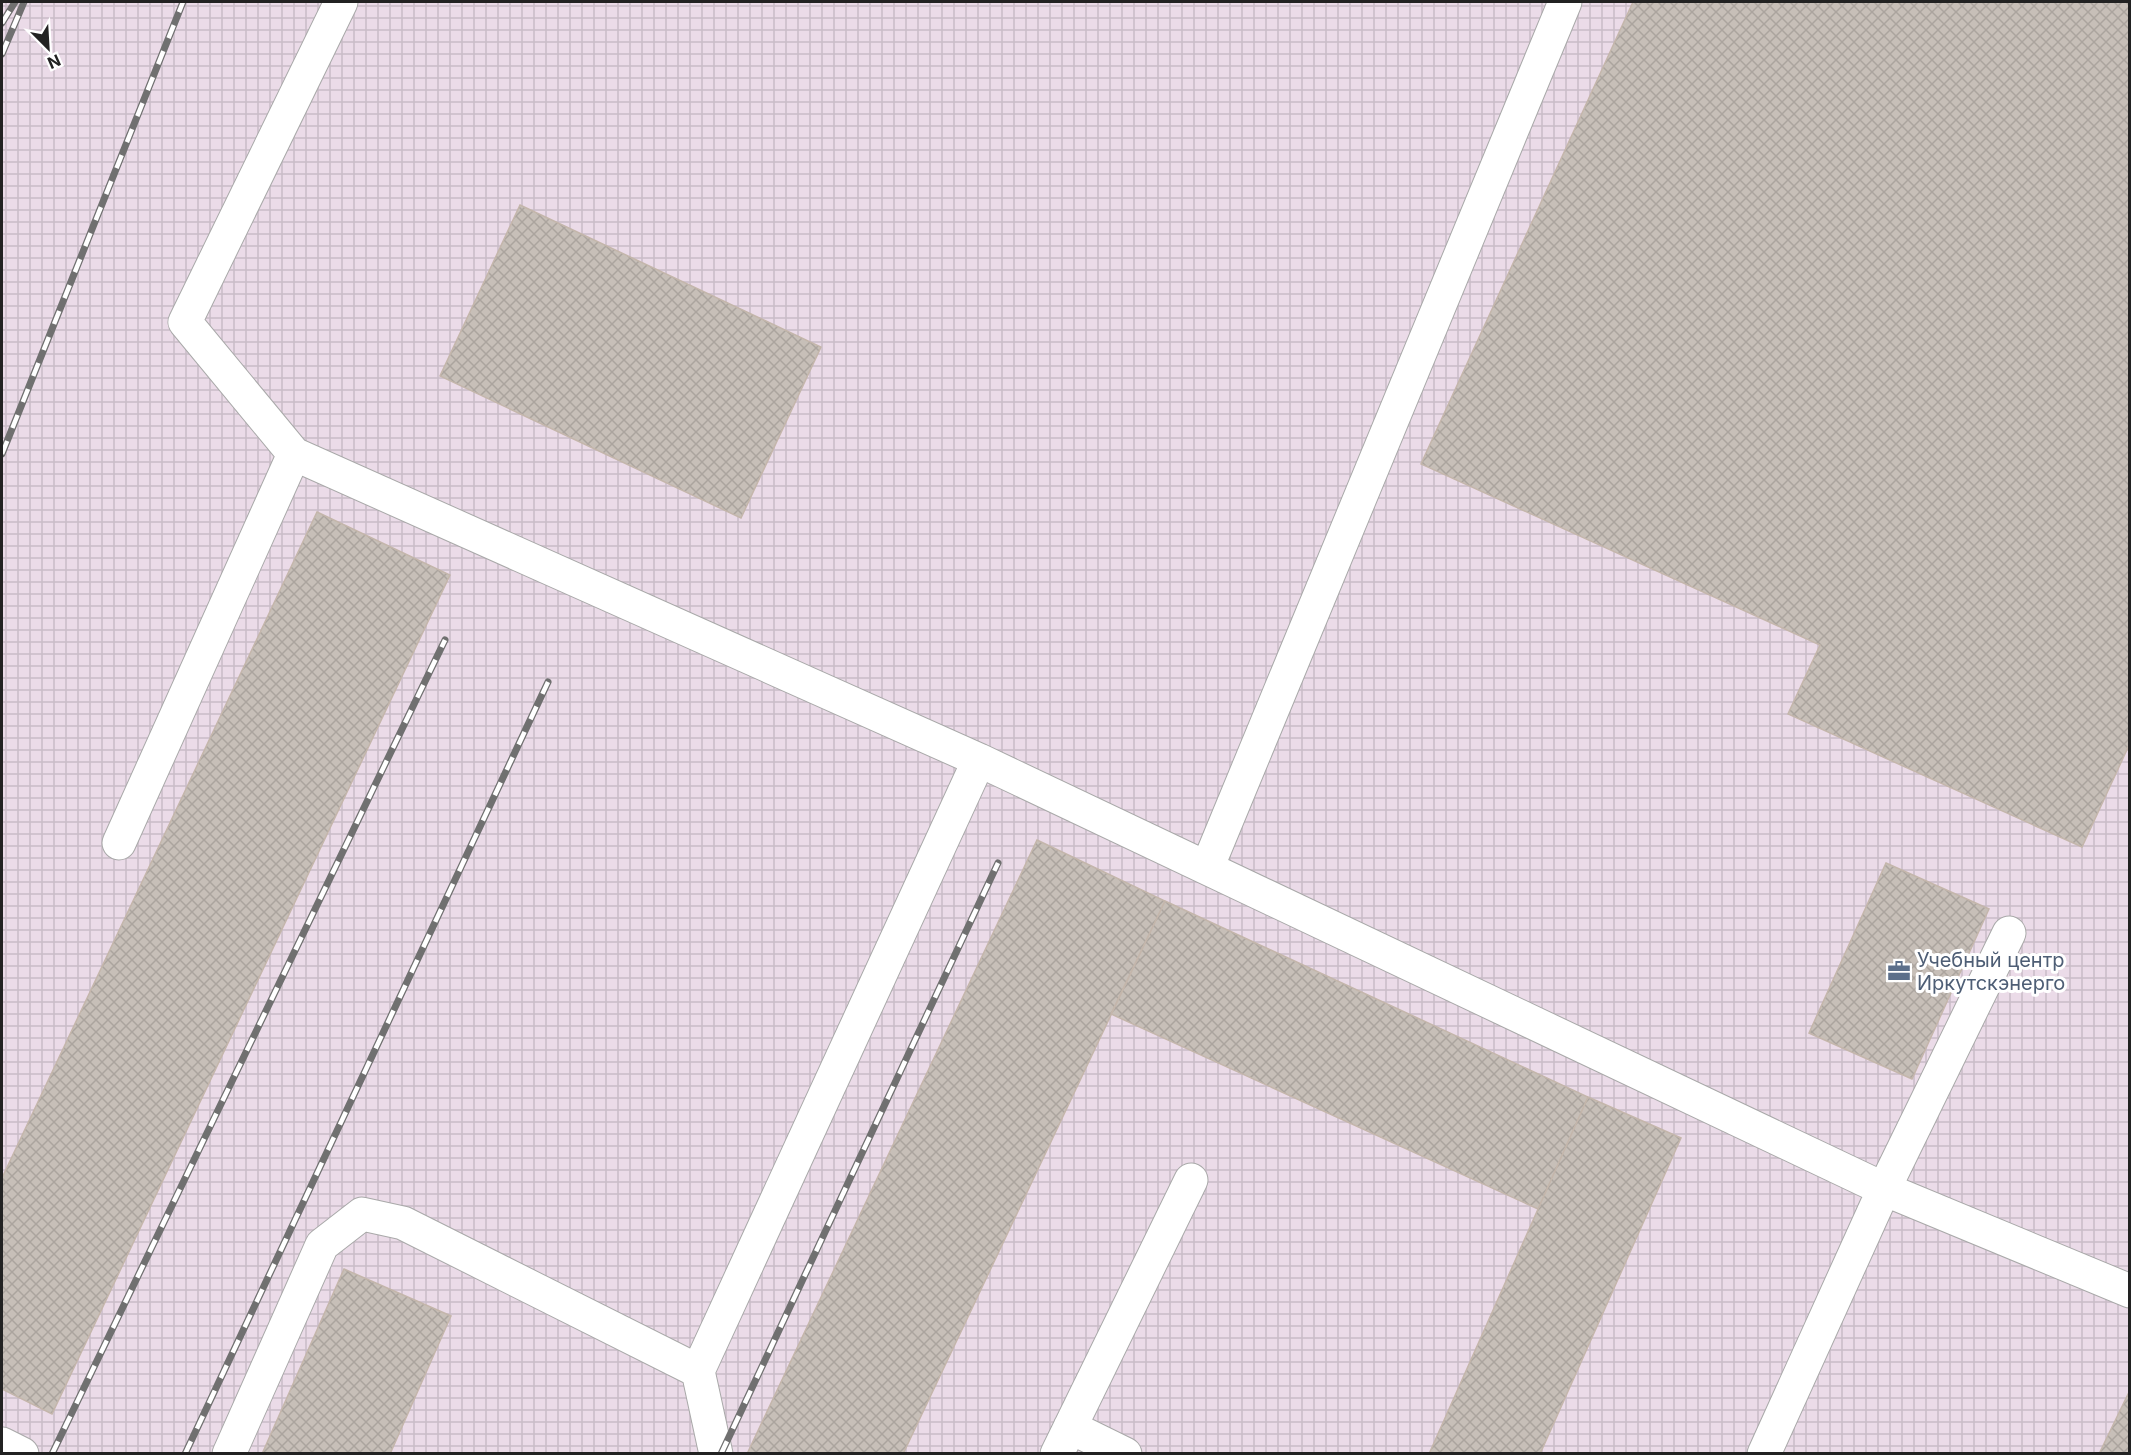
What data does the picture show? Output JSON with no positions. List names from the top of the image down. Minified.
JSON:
{"places":{"office":["Учебный центр Иркутскэнерго"]},"north":"bottom right"}
